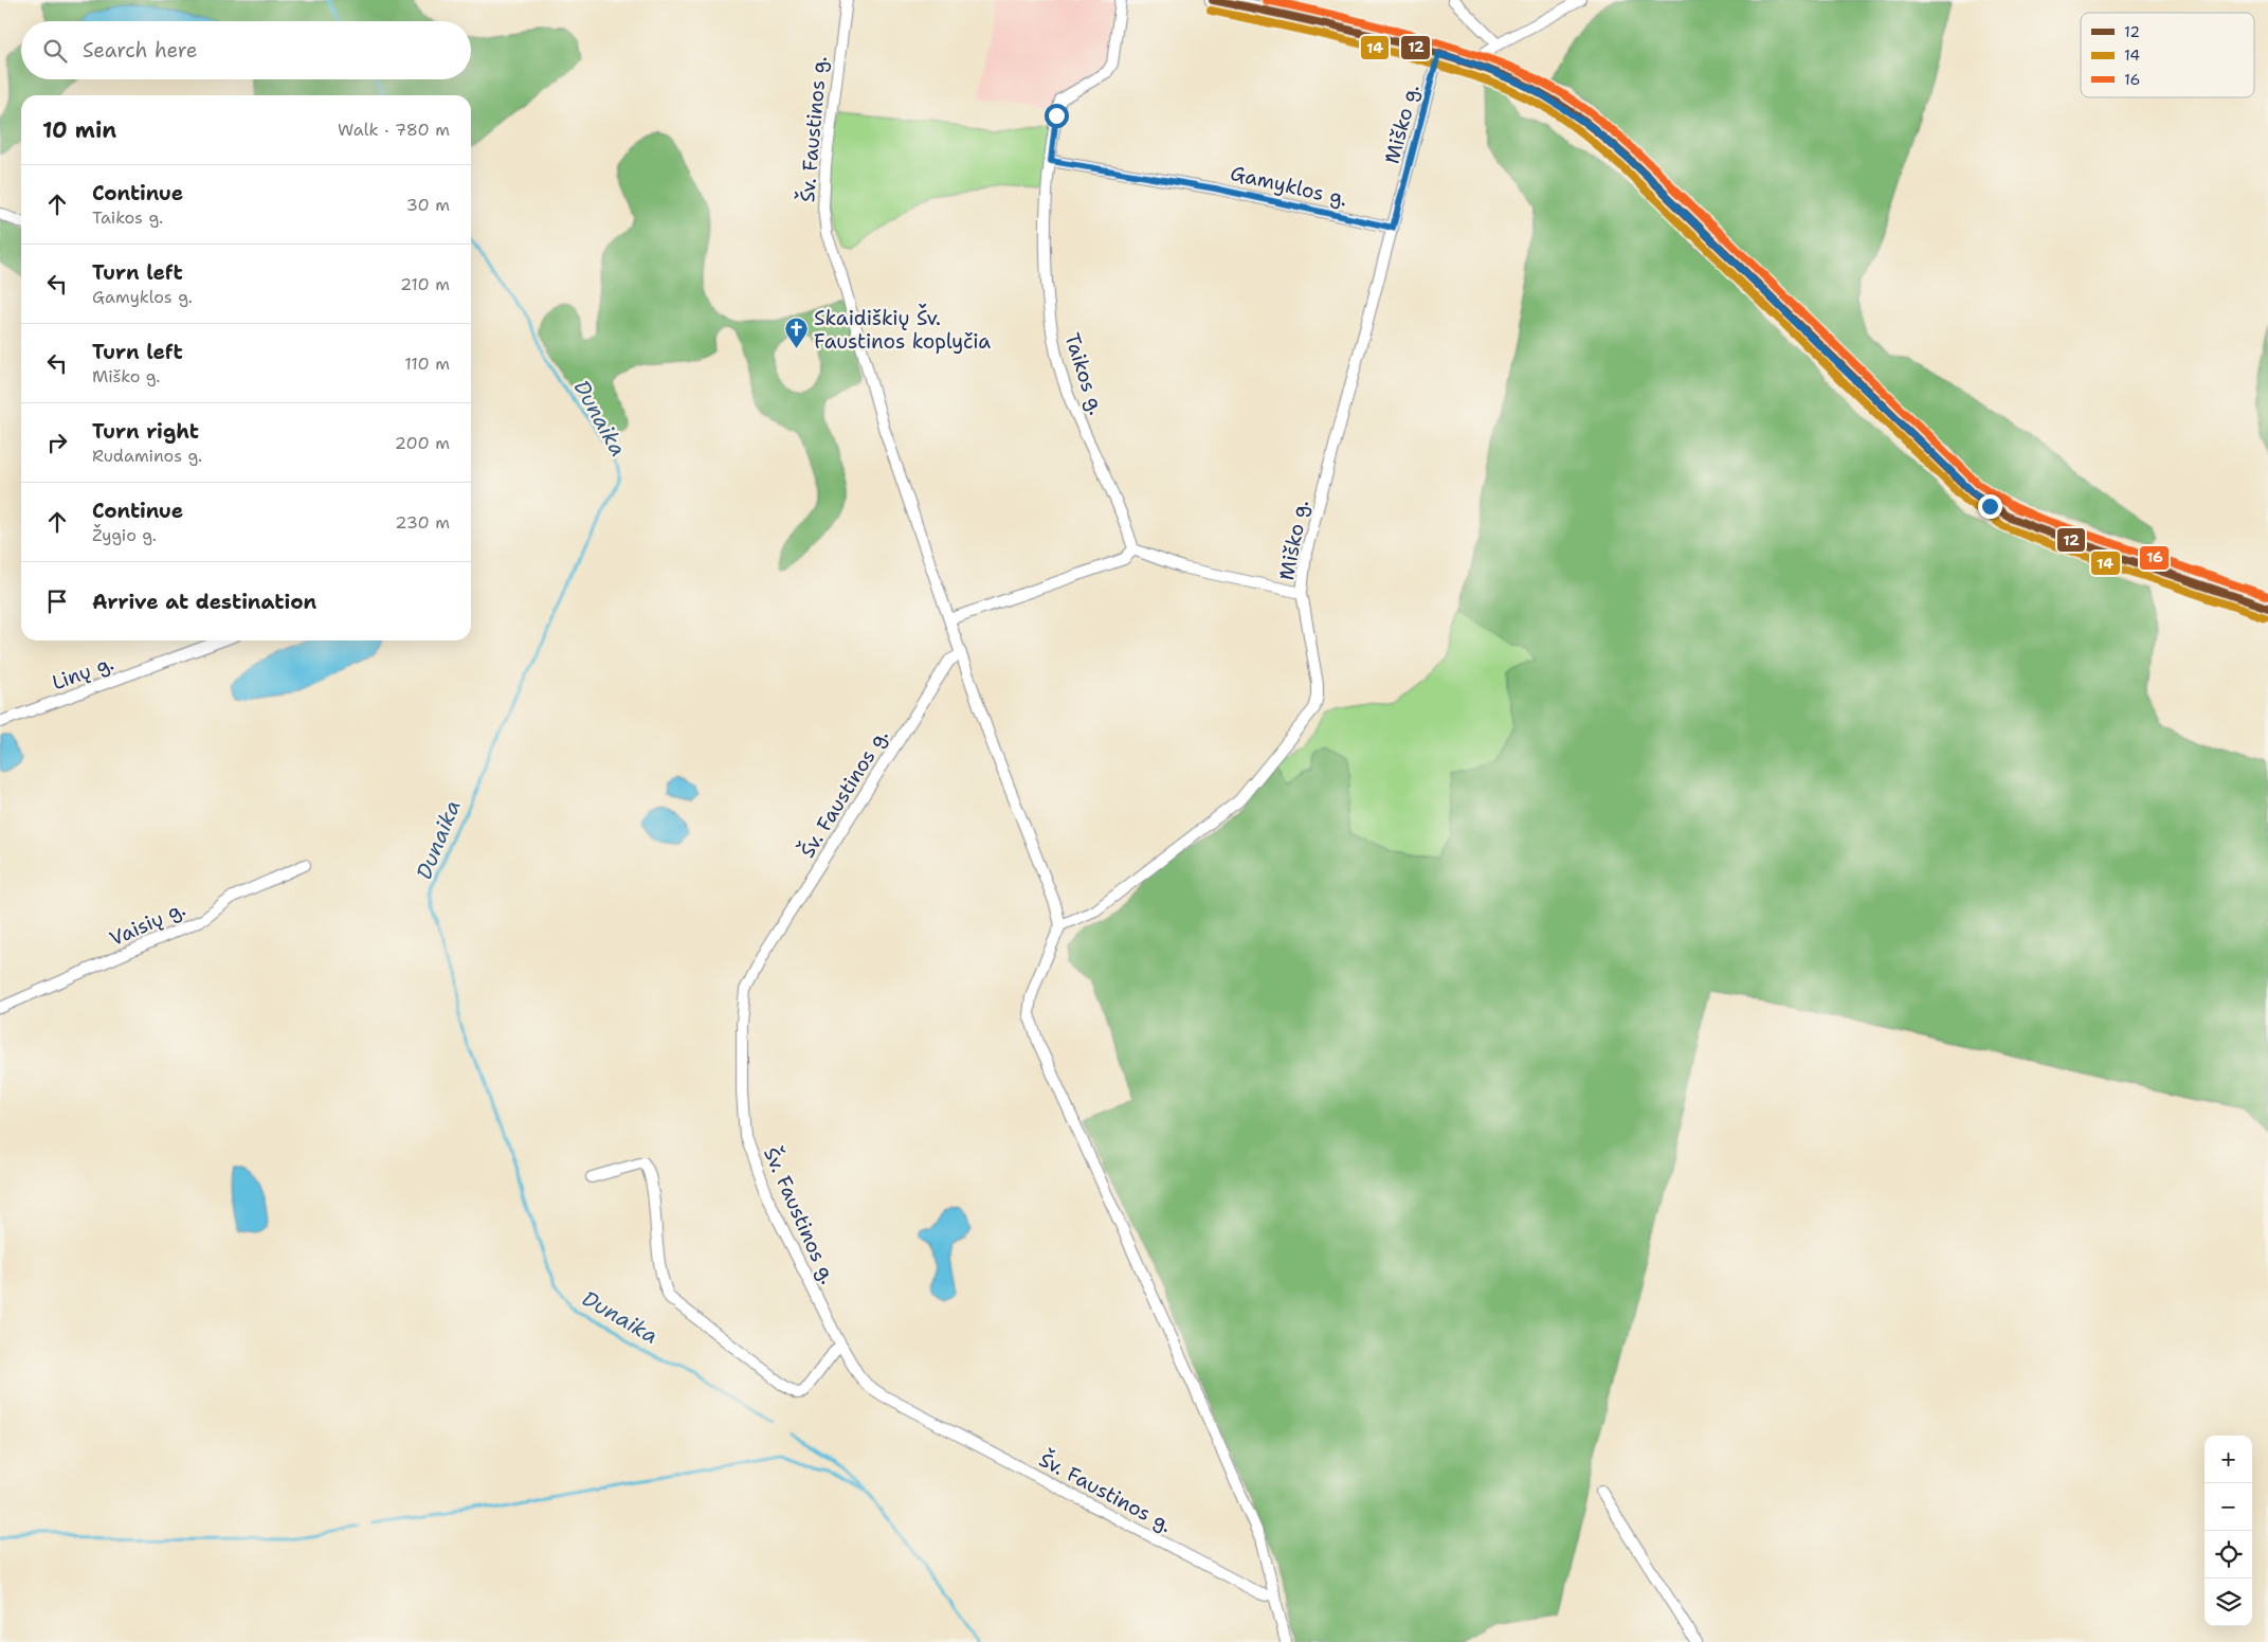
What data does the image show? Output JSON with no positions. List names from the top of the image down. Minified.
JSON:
{"streets":{"street":["Miško g.","Šv. Faustinos g.","Gamyklos g.","Taikos g.","Linų g.","Vaisių g."]},"crossings":[["Miško g.","Šv. Faustinos g."],["Miško g.","Gamyklos g."],["Gamyklos g.","Taikos g."]],"water":["Dunaika"],"places":{"church":["Skaidiškių Šv. Faustinos koplyčia"]},"lines":["transit line 12","transit line 16","transit line 14"],"legend":["12","14","16"],"page":{"search":"Search here","heading":["10 min","Walk · 780 m"],"list":[["Continue","Taikos g.","30 m"],["Turn left","Gamyklos g.","210 m"],["Turn left","Miško g.","110 m"],["Turn right","Rudaminos g.","200 m"],["Continue","Žygio g.","230 m"],"Arrive at destination"],"map_buttons":["+","−"]}}
